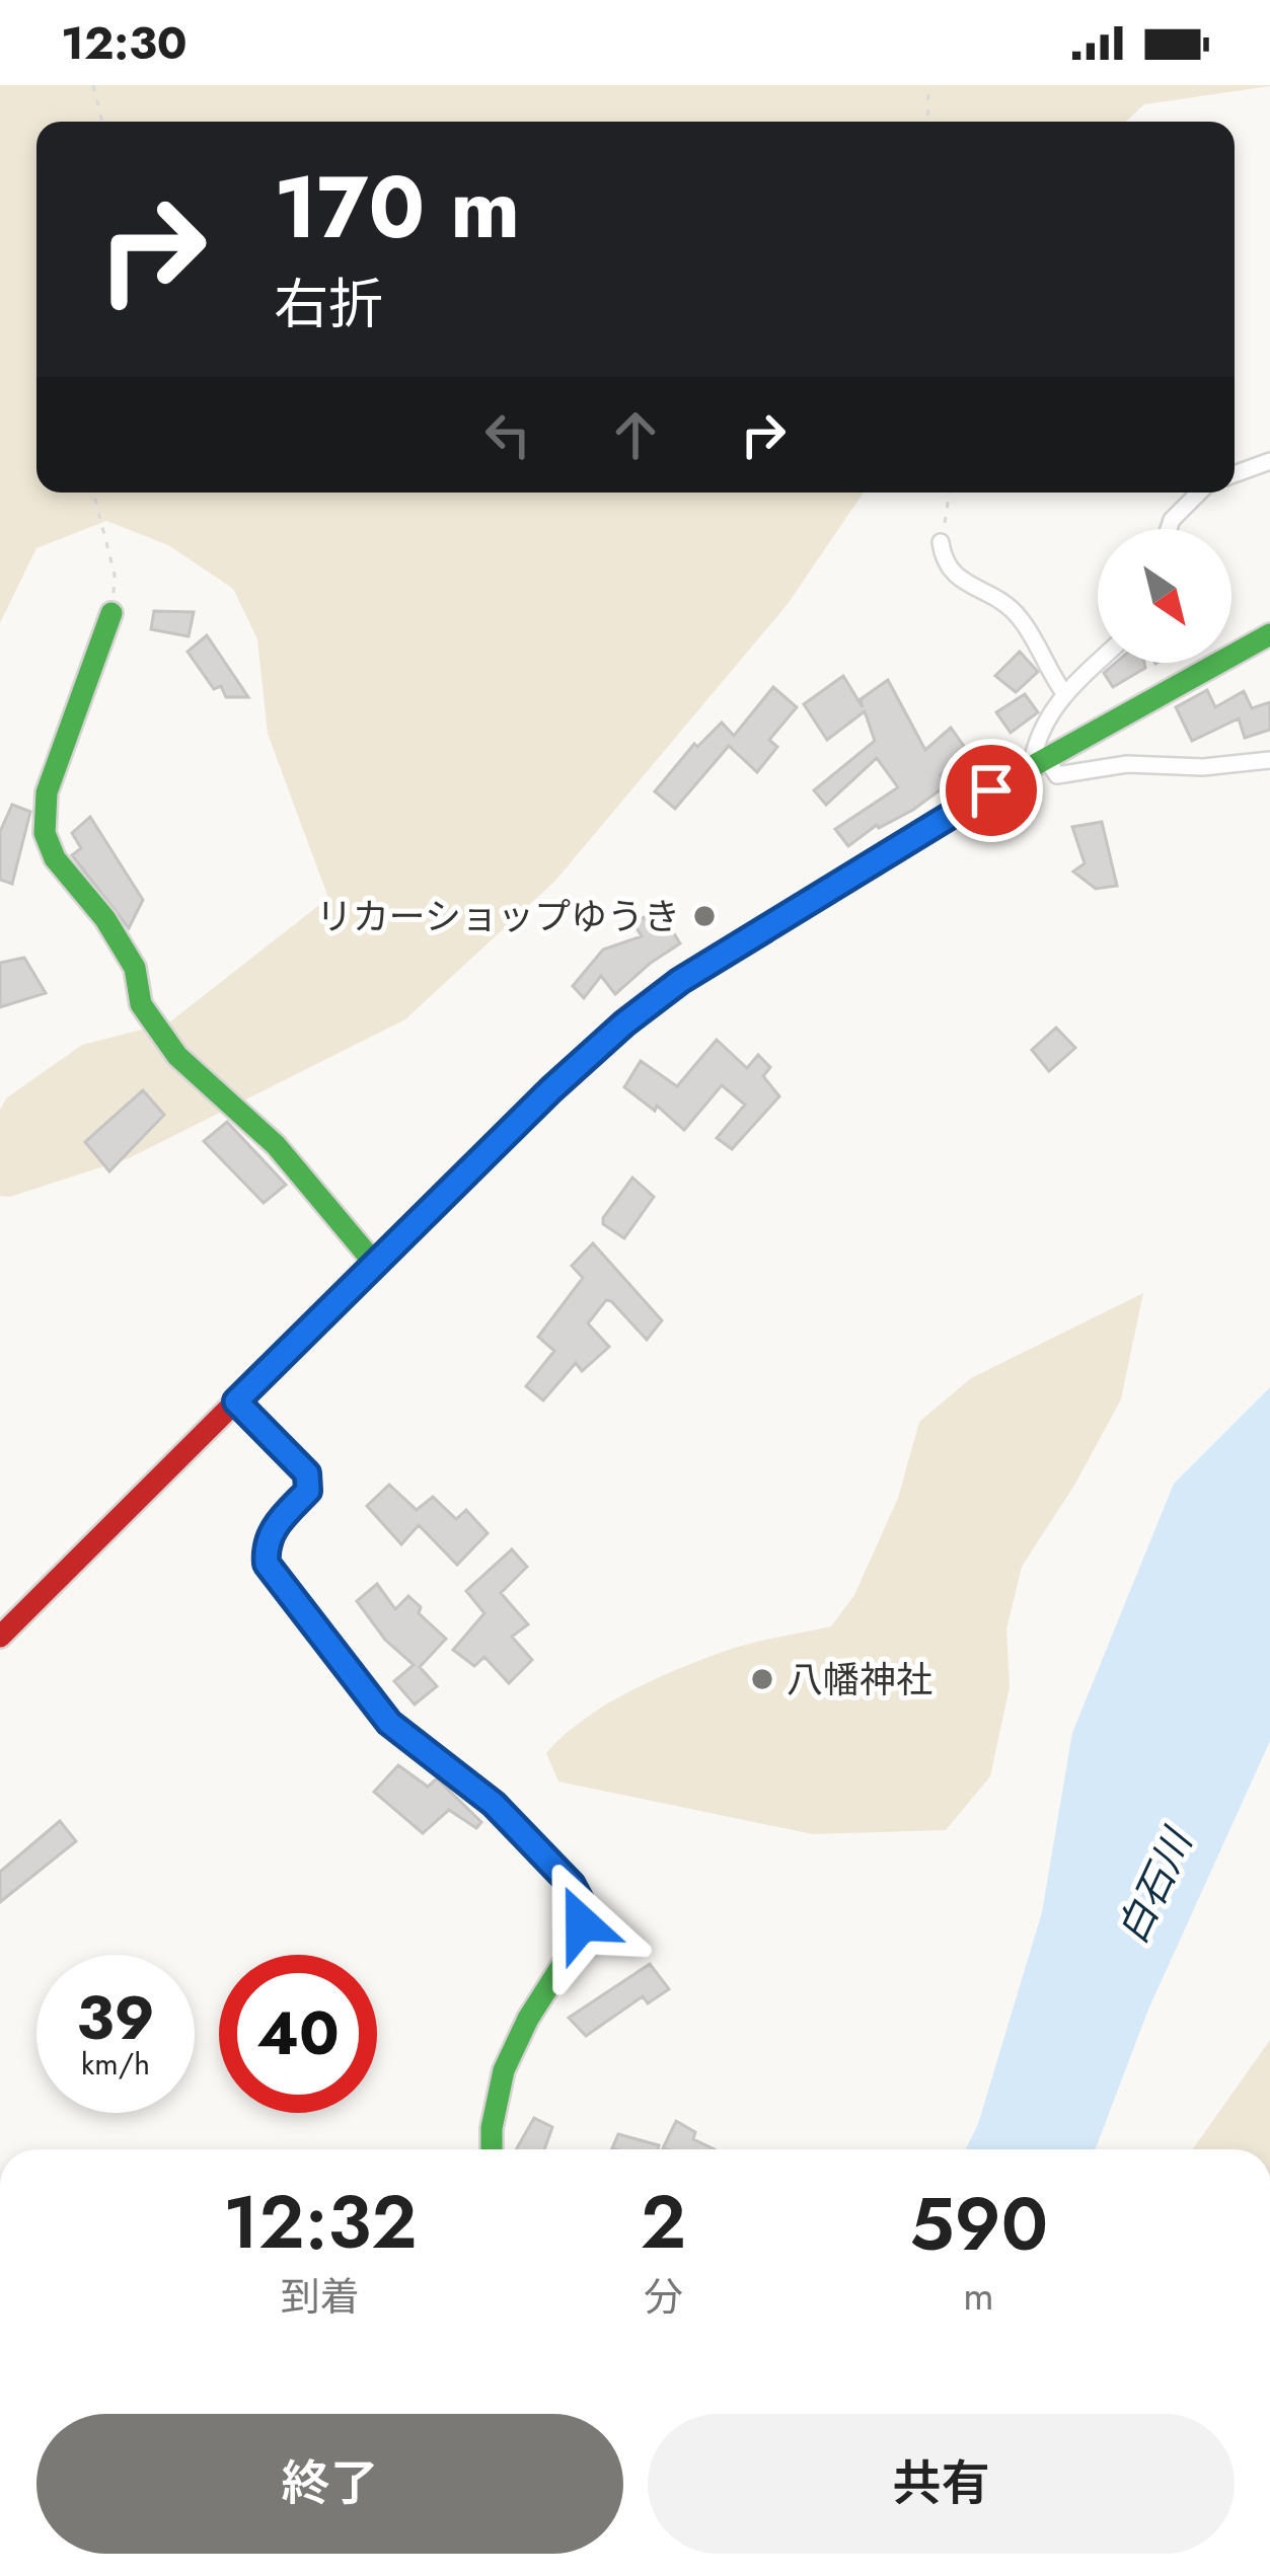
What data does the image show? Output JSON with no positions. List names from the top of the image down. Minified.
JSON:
{"water":["白石川"],"places":["リカーショップゆうき","八幡神社"],"north":"bottom right","page":{"status":"12:30","turn":["170 m","右折"],"speed":"39 km/h","limit":"40","eta":["12:32","到着","2","分","590","m"],"buttons":["終了","共有"]}}
